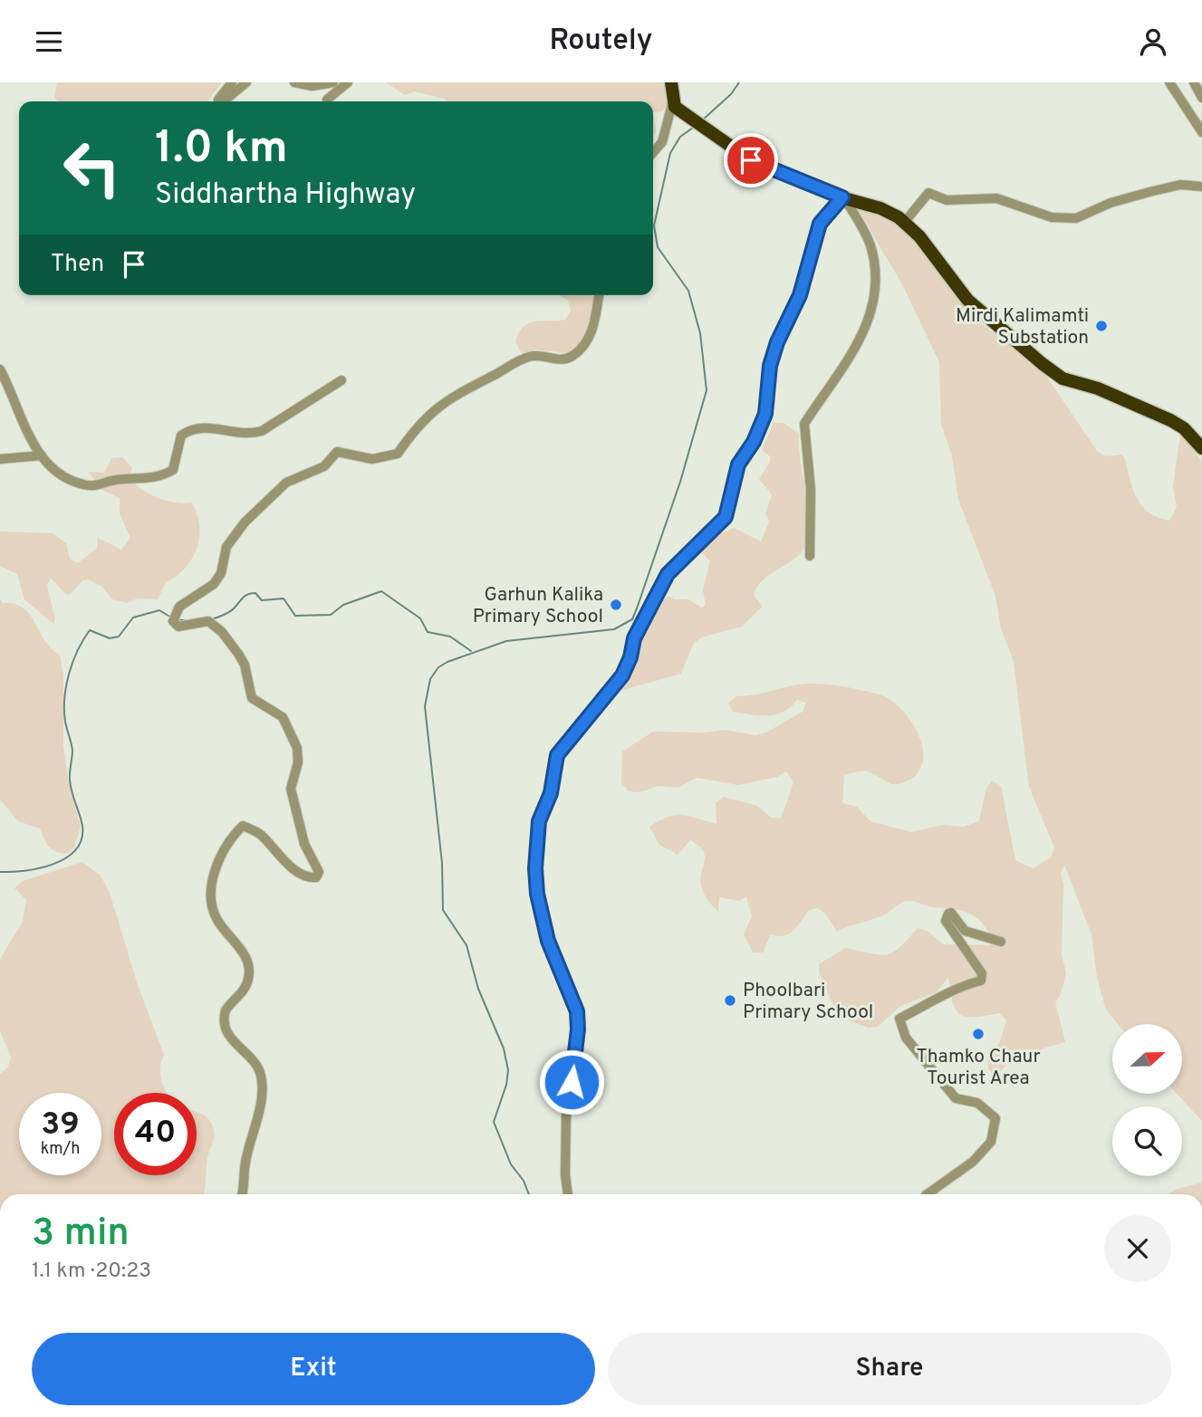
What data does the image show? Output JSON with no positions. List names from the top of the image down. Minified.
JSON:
{"places":["Mirdi Kalimamti Substation","Garhun Kalika Primary School","Phoolbari Primary School","Thamko Chaur Tourist Area"],"north":"right","page":{"header":"Routely","turn":["1.0 km","Siddhartha Highway"],"then":"Then","speed":"39 km/h","limit":"40","heading":["3 min","1.1 km · 20:23"],"buttons":["Exit","Share"]}}
